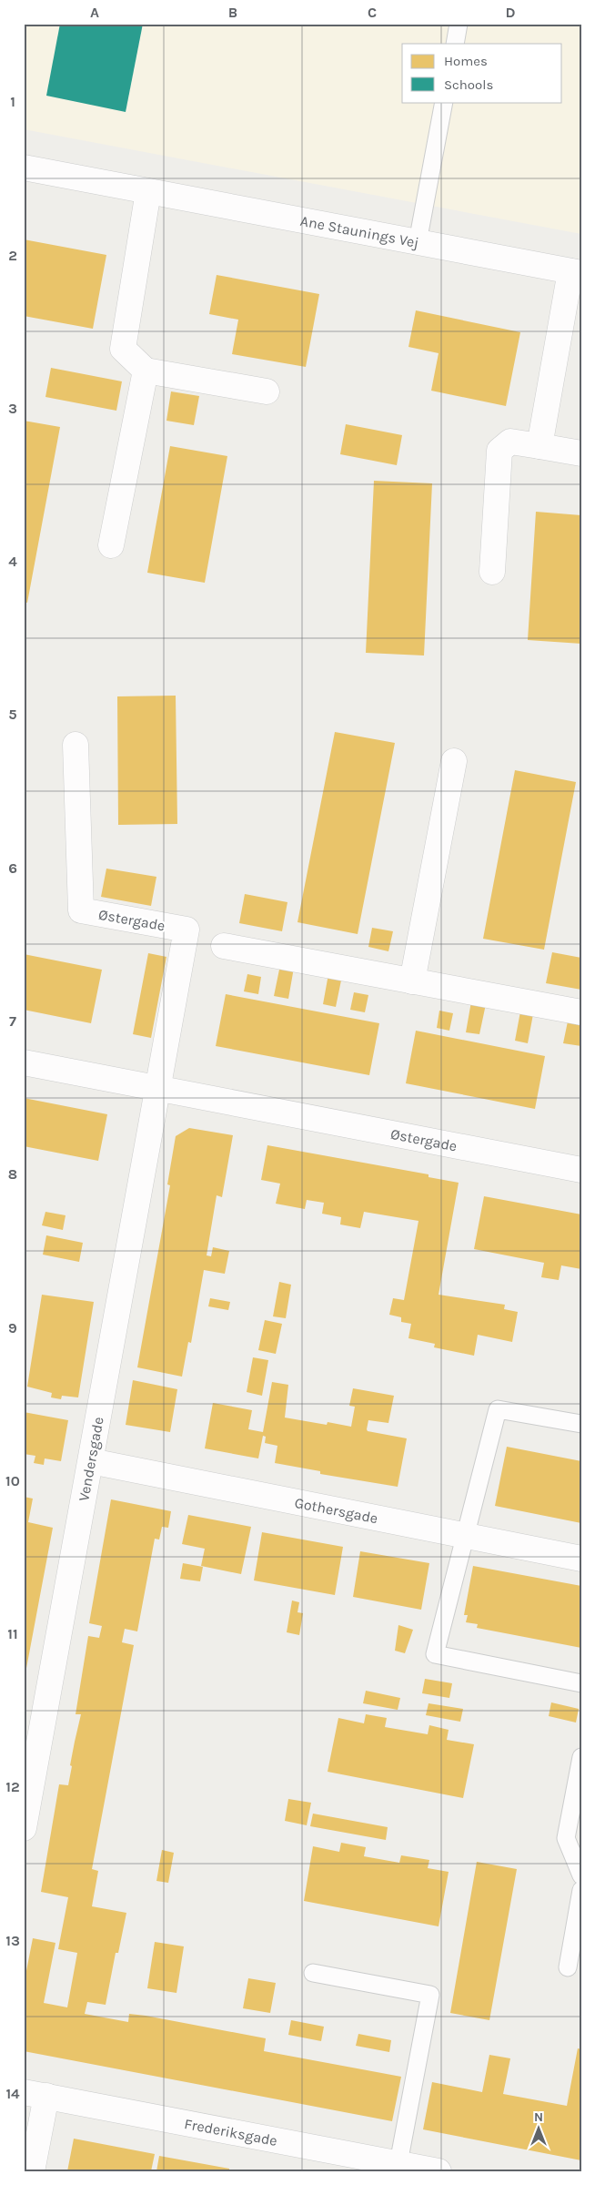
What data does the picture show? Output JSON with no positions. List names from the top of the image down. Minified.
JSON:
{"streets":{"street":["Ane Staunings Vej","Østergade","Vendersgade","Gothersgade","Frederiksgade"]},"crossings":[["Østergade","Vendersgade"],["Vendersgade","Gothersgade"]],"legend":["Homes","Schools"],"north":"top","grid":{"columns":["A","B","C","D"],"rows":["1","2","3","4","5","6","7","8","9","10","11","12","13","14"]}}
